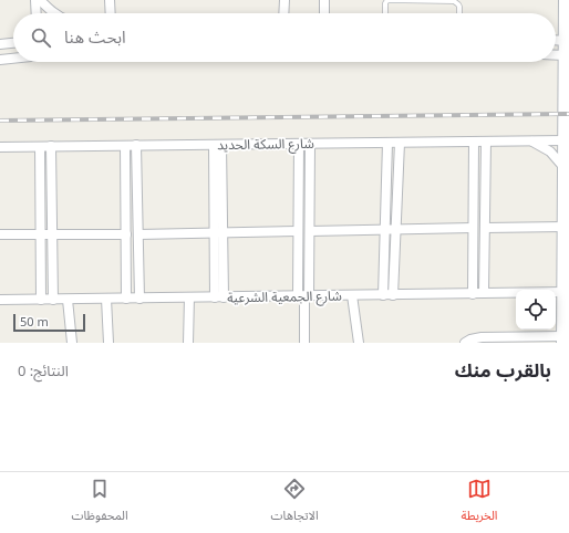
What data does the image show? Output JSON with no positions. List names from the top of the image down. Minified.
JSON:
{"streets":{"street":["شارع السكة الحديد","شارع الجمعية الشرعية"]},"scale_bar":"50 m","page":{"search":"ابحث هنا","scale":"50 m","heading":["بالقرب منك","النتائج: 0"],"nav":["الخريطة","الاتجاهات","المحفوظات"]}}
